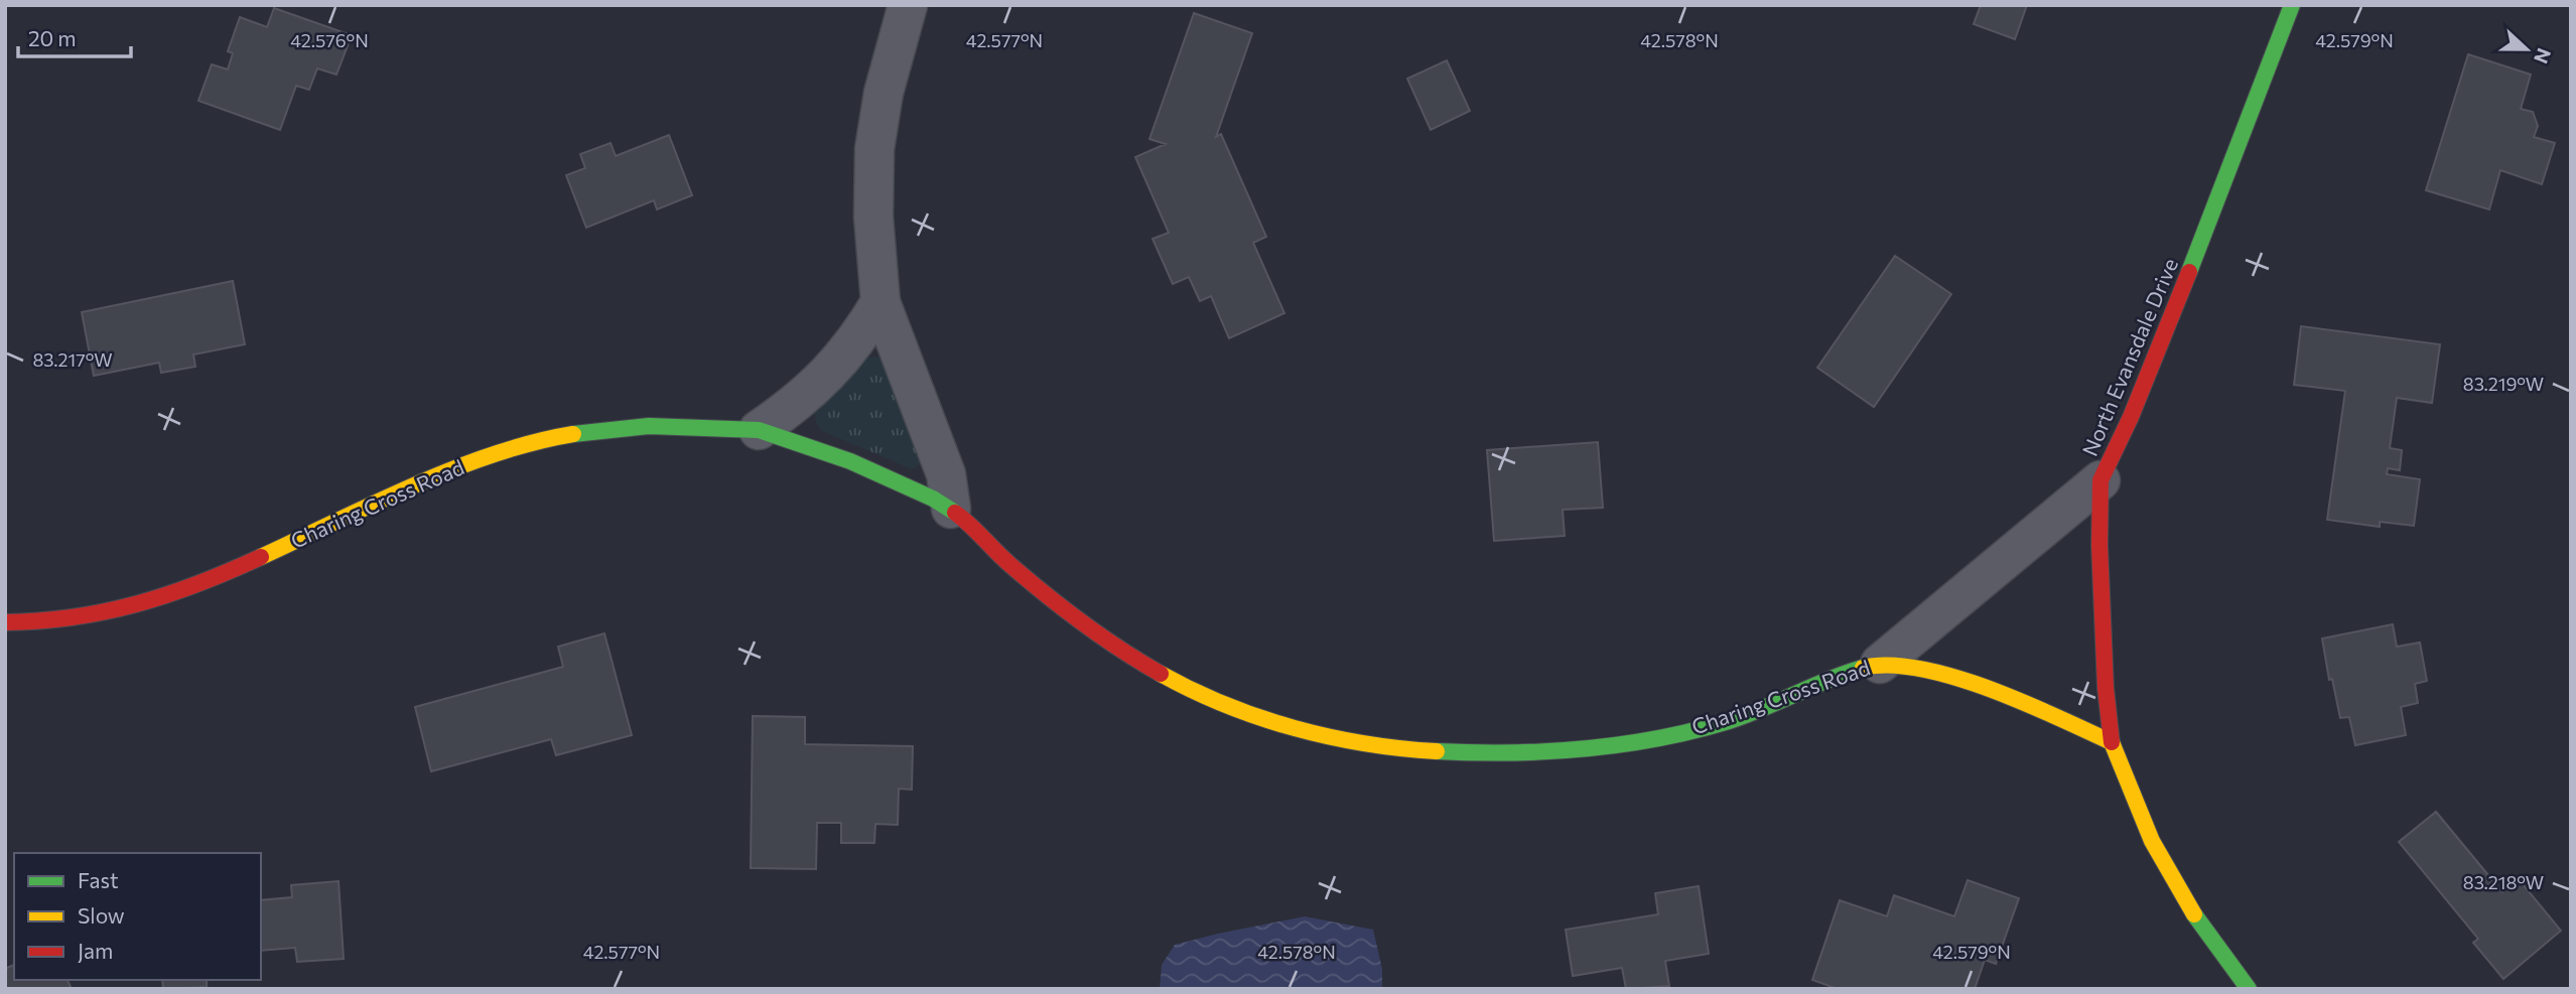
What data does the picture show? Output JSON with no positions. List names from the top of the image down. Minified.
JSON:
{"streets":{"street":["North Evansdale Drive","Charing Cross Road"]},"crossings":[["North Evansdale Drive","Charing Cross Road"]],"legend":["Fast","Slow","Jam"],"scale_bar":"20 m","north":"right","coordinates":["42.579°N","42.576°N","42.577°N","42.578°N","83.217°W","83.219°W","83.218°W"]}
